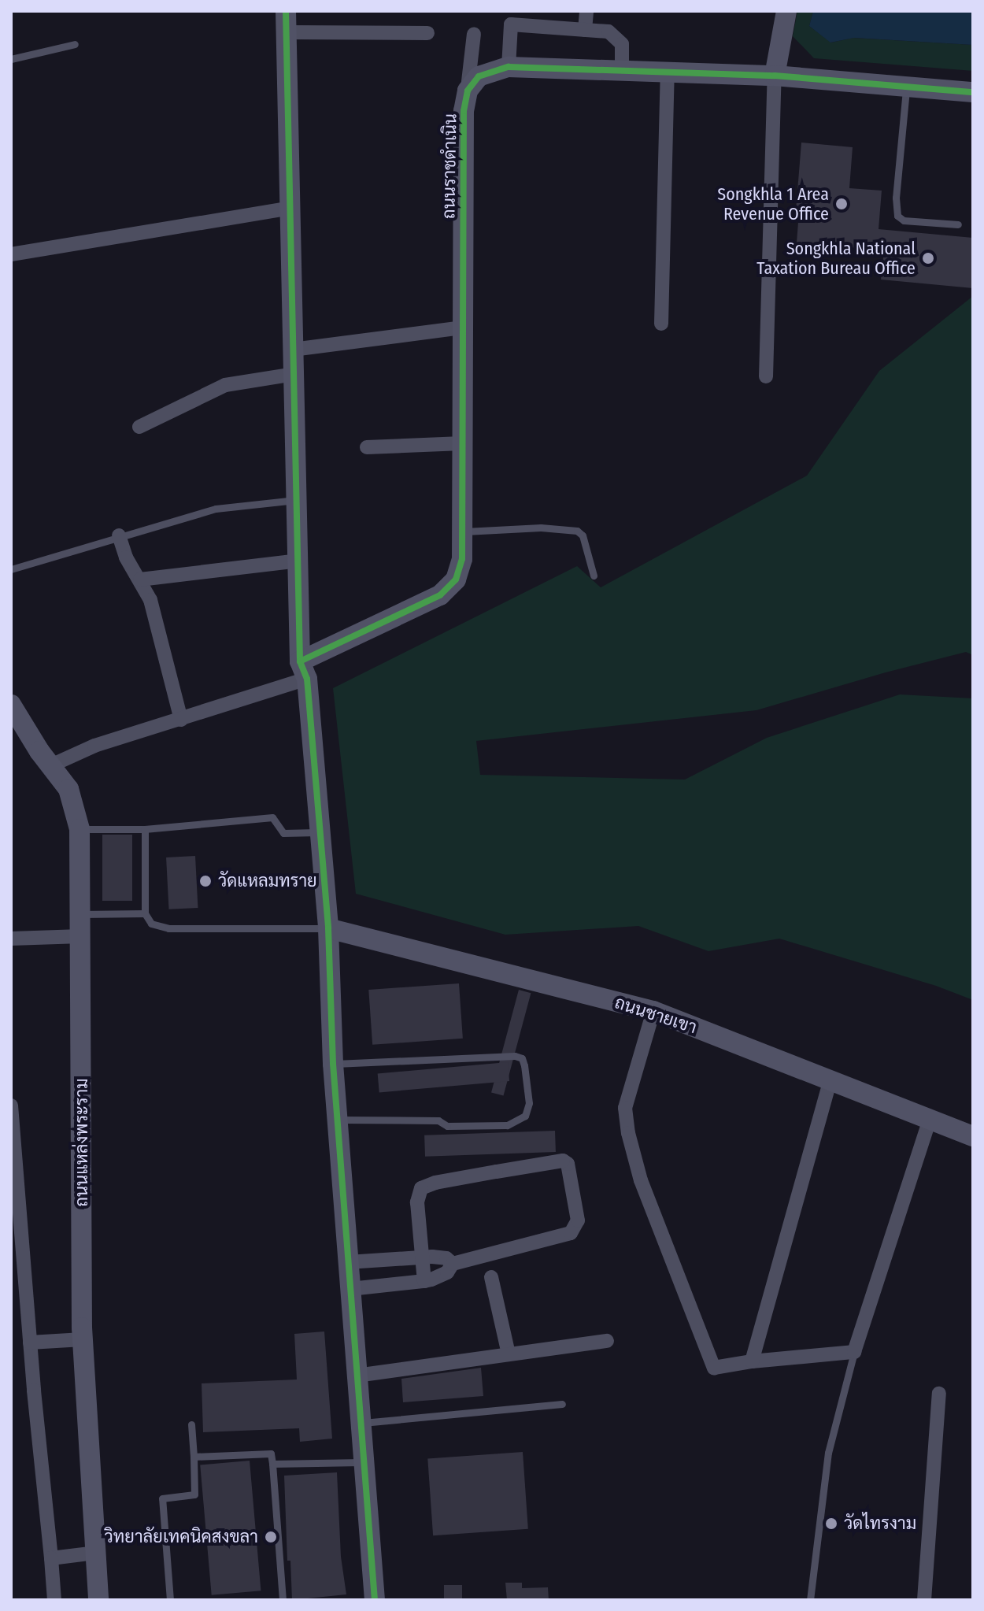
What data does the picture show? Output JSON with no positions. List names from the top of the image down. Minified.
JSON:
{"streets":{"street":["ถนนราชดำเนิน","ถนนชายเขา","ถนนแหล่งพระราม"]},"places":["Songkhla 1 Area Revenue Office","Songkhla National Taxation Bureau Office","วัดแหลมทราย","วัดไทรงาม","วิทยาลัยเทคนิคสงขลา"]}
